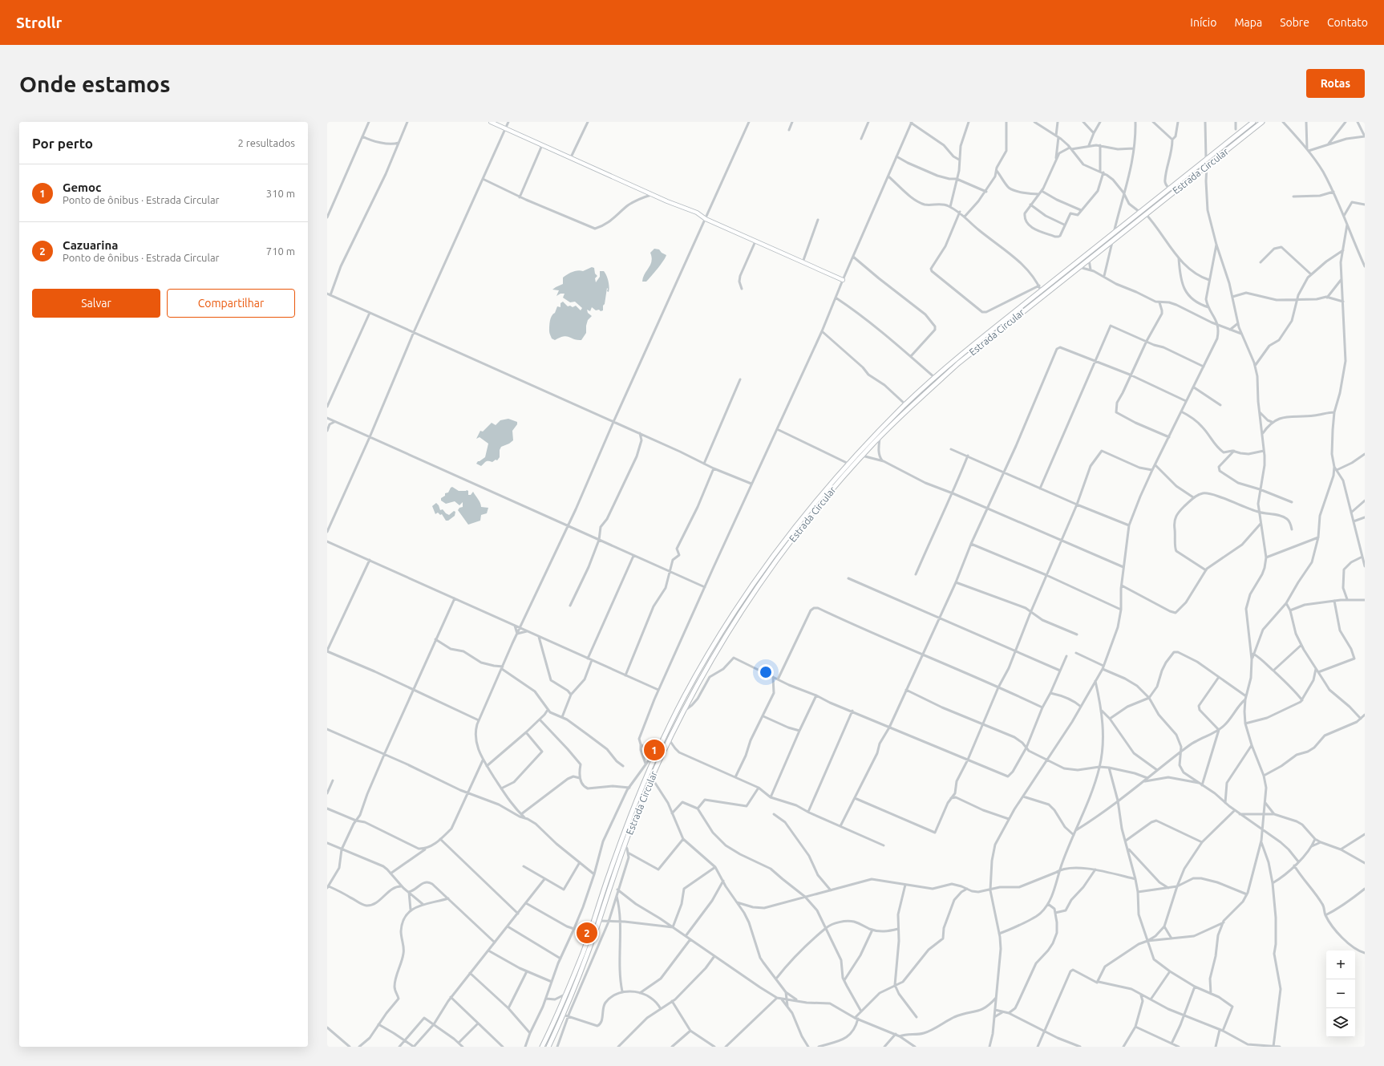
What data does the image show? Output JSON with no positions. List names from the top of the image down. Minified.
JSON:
{"streets":{"main road":["Estrada Circular"]},"page":{"header":"Strollr","nav":["Início","Mapa","Sobre","Contato"],"buttons":["Rotas",["Salvar","Compartilhar"]],"title":"Onde estamos","heading":["Por perto","2 resultados"],"list":[{"mark":"1","name":"Gemoc","note":"Ponto de ônibus · Estrada Circular","value":"310 m"},{"mark":"2","name":"Cazuarina","note":"Ponto de ônibus · Estrada Circular","value":"710 m"}],"pins":["1","2"],"map_buttons":["+","−"]}}
